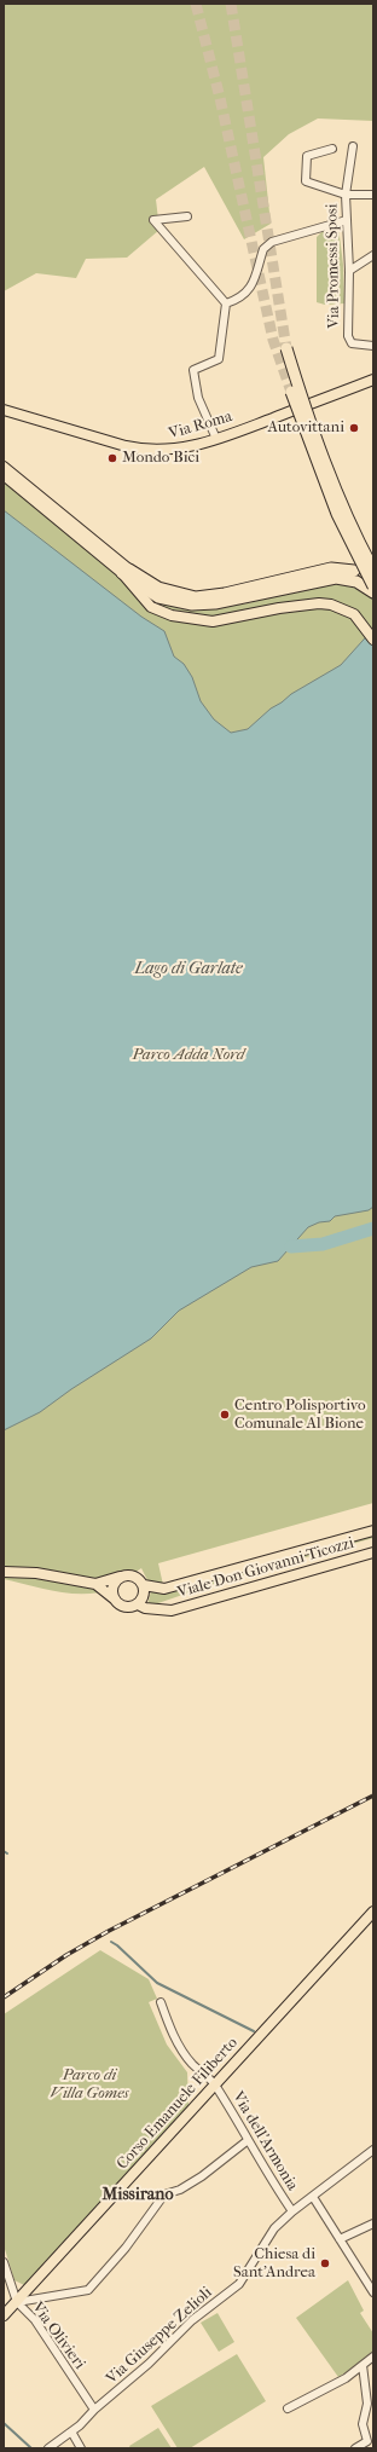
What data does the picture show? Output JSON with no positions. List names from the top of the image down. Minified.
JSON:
{"streets":{"main road":["Via Roma","Viale Don Giovanni Ticozzi","Corso Emanuele Filiberto"],"street":["Via Promessi Sposi","Via dell'Armonia","Via Olivieri","Via Giuseppe Zelioli"]},"crossings":[["Corso Emanuele Filiberto","Via dell'Armonia"],["Corso Emanuele Filiberto","Via Olivieri"],["Via dell'Armonia","Via Giuseppe Zelioli"],["Via Olivieri","Via Giuseppe Zelioli"]],"districts":["Missirano"],"water":["Lago di Garlate"],"parks":["Parco Adda Nord","Parco di Villa Gomes"],"places":["Autovittani","Mondo Bici","Centro Polisportivo Comunale Al Bione","Chiesa di Sant'Andrea"]}
